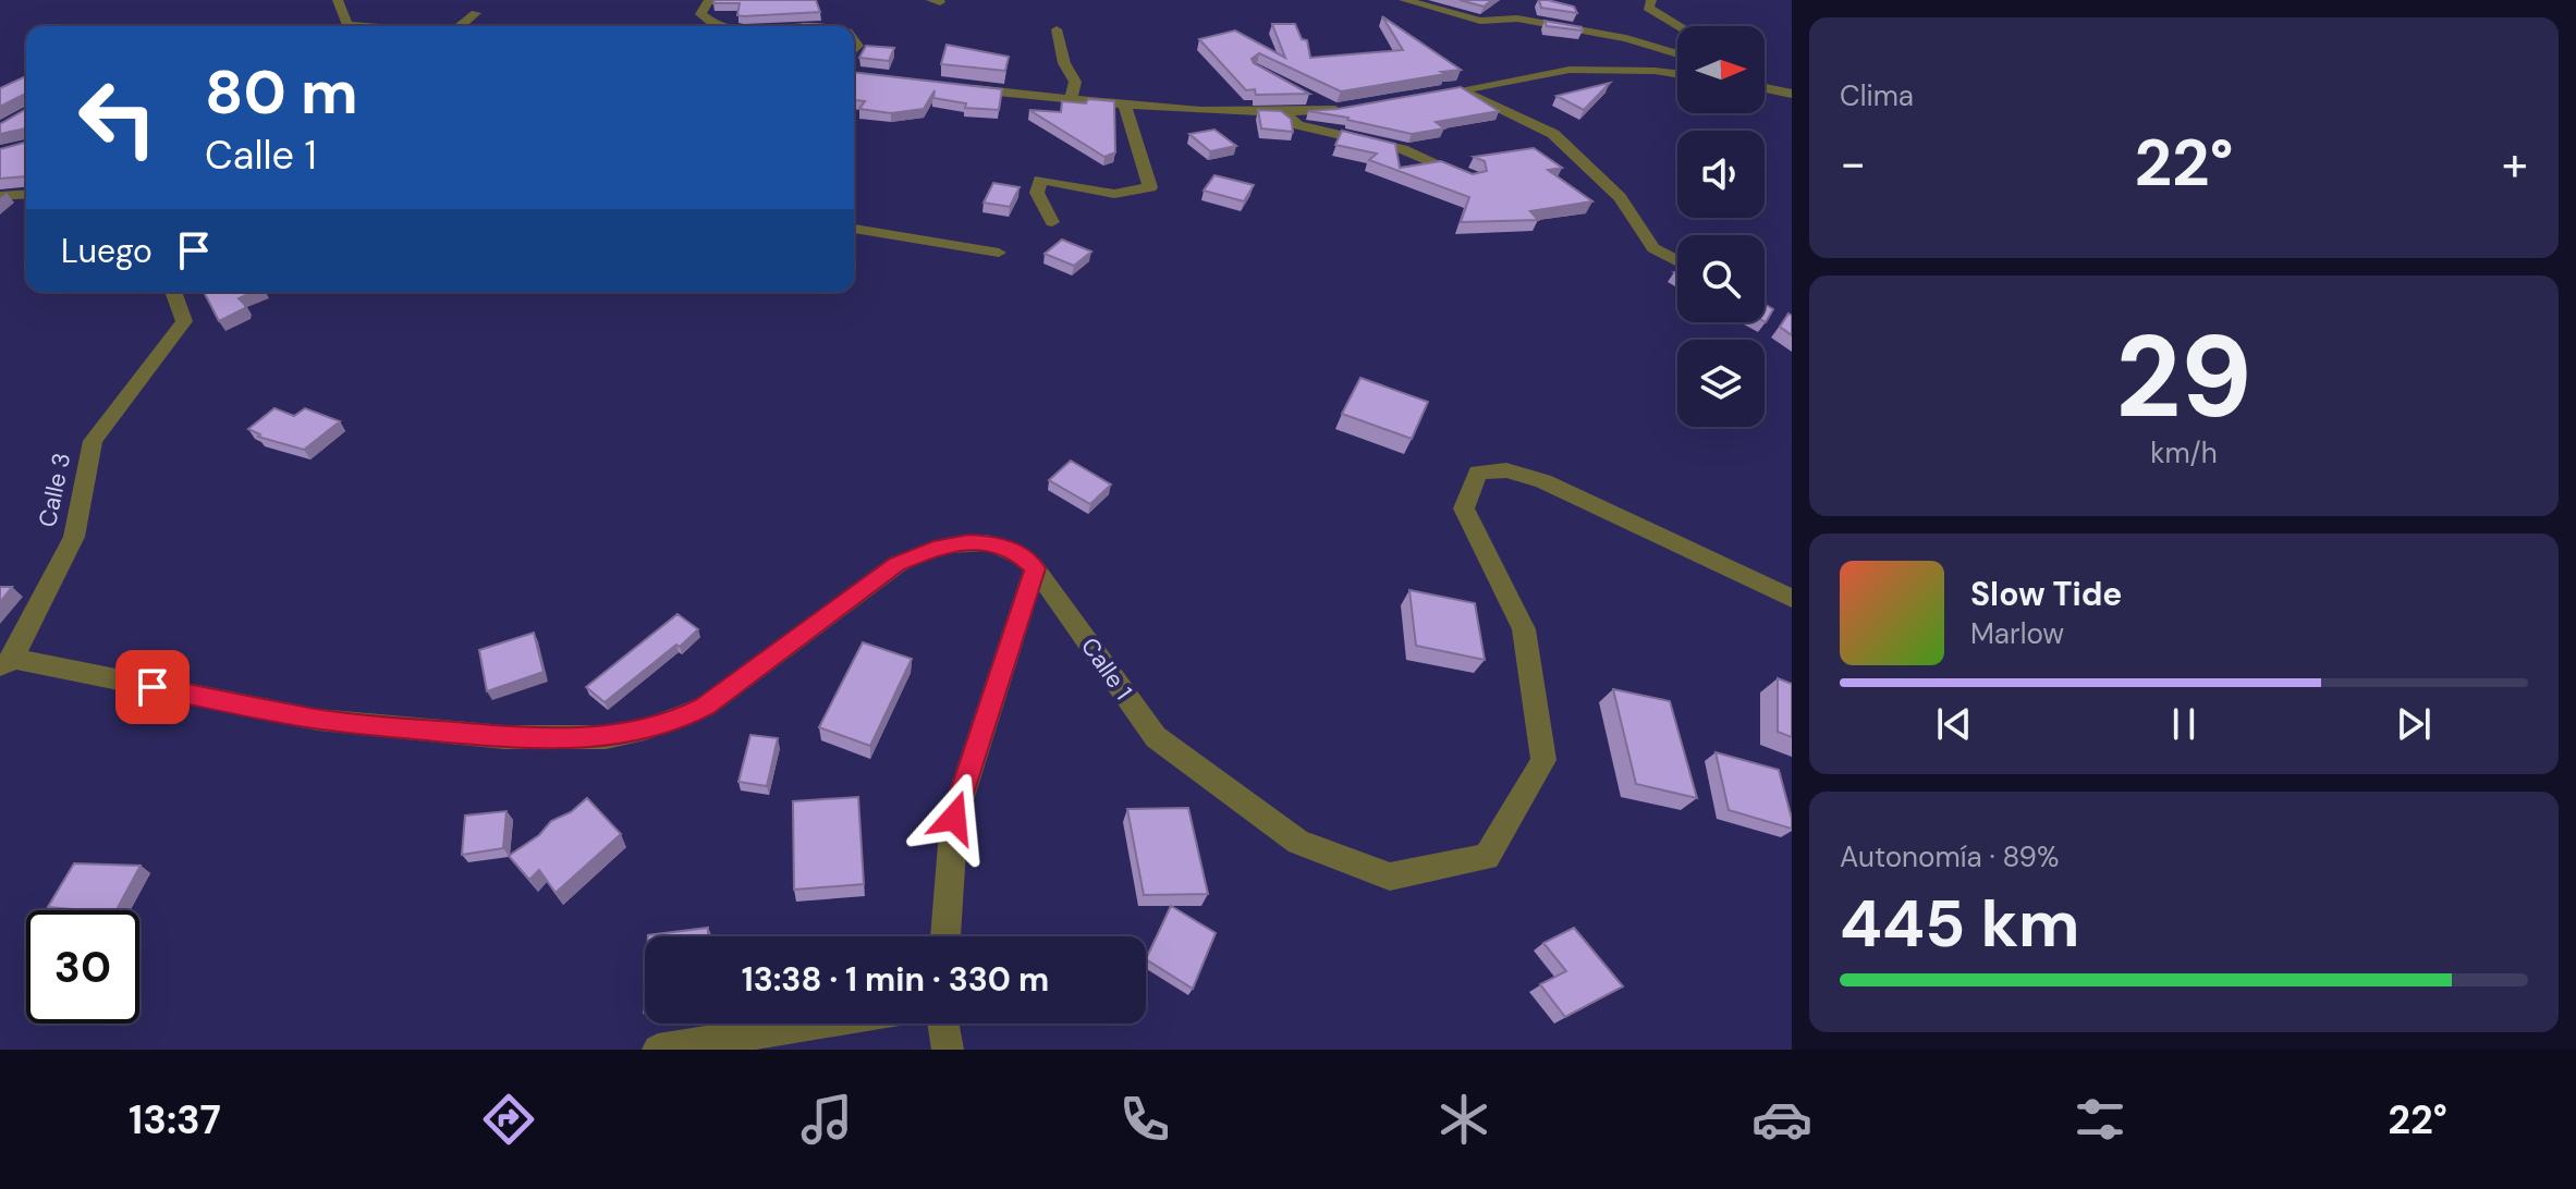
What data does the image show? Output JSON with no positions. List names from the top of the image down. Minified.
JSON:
{"streets":{"street":["Calle 3","Calle 1"]},"crossings":[["Calle 3","Calle 1"]],"north":"right","page":{"tile":["Clima",["29","km/h"],["Autonomía · 89%","445 km"]],"turn":["80 m","Calle 1"],"heat":["−","22°","+"],"then":"Luego","song":["Slow Tide","Marlow"],"limit":"30","trip":"13:38 · 1 min · 330 m","tabs":["13:37","22°"]}}
